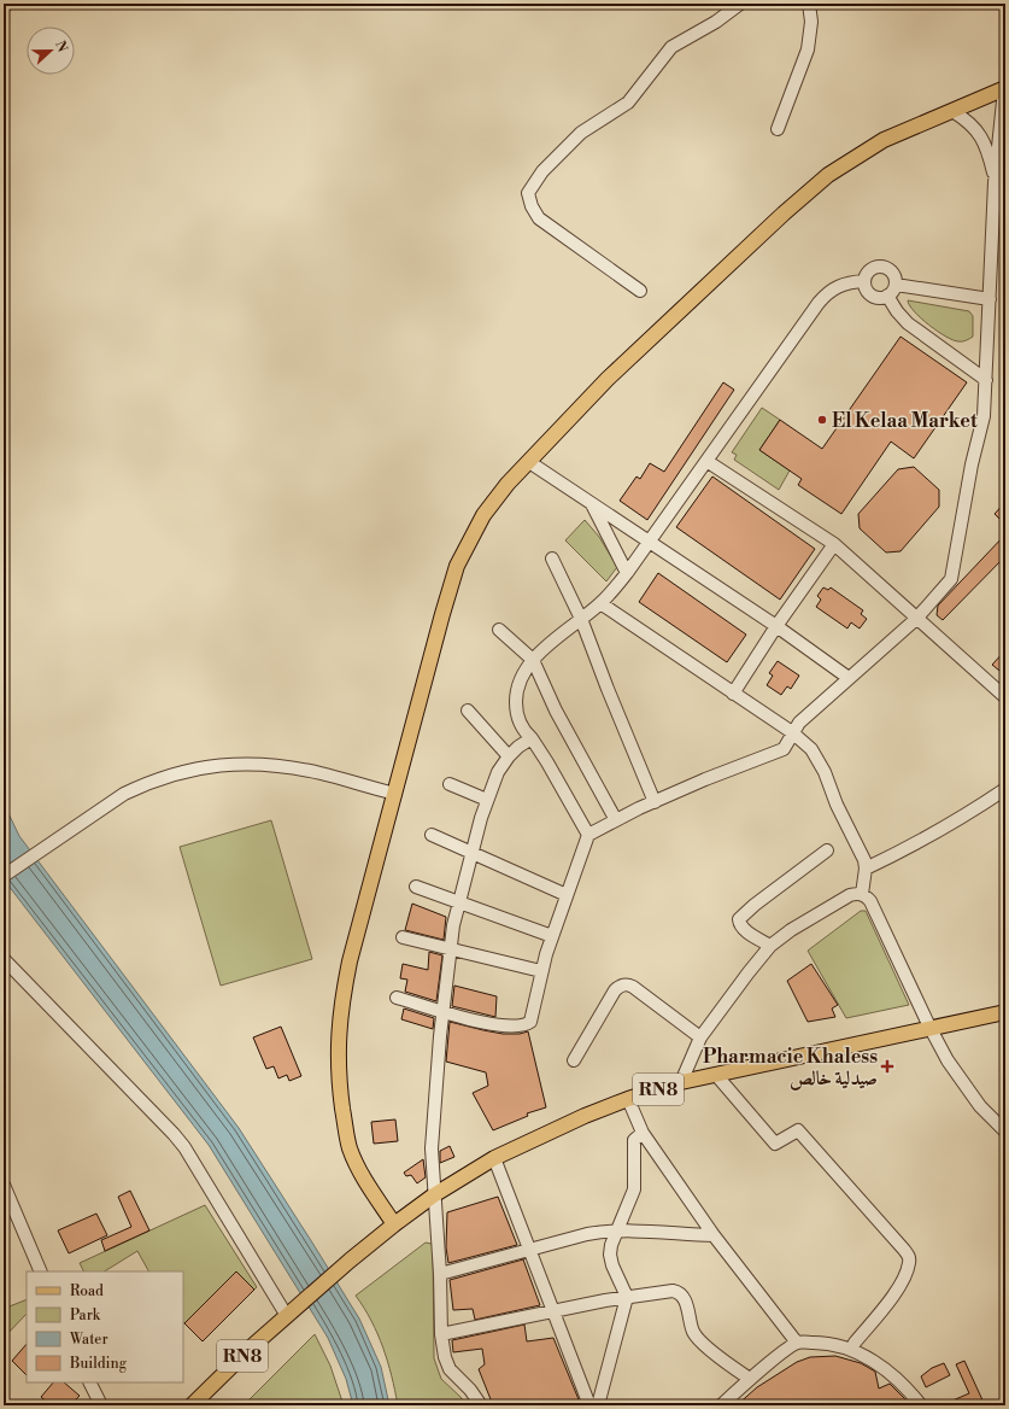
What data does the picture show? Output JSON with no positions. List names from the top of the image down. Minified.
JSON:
{"streets":{"main road":["RN8"]},"places":{"other":["El Kelaa Market"],"health":["Pharmacie Khaless صيدلية خالص"]},"legend":["Road","Park","Water","Building"],"north":"right"}
